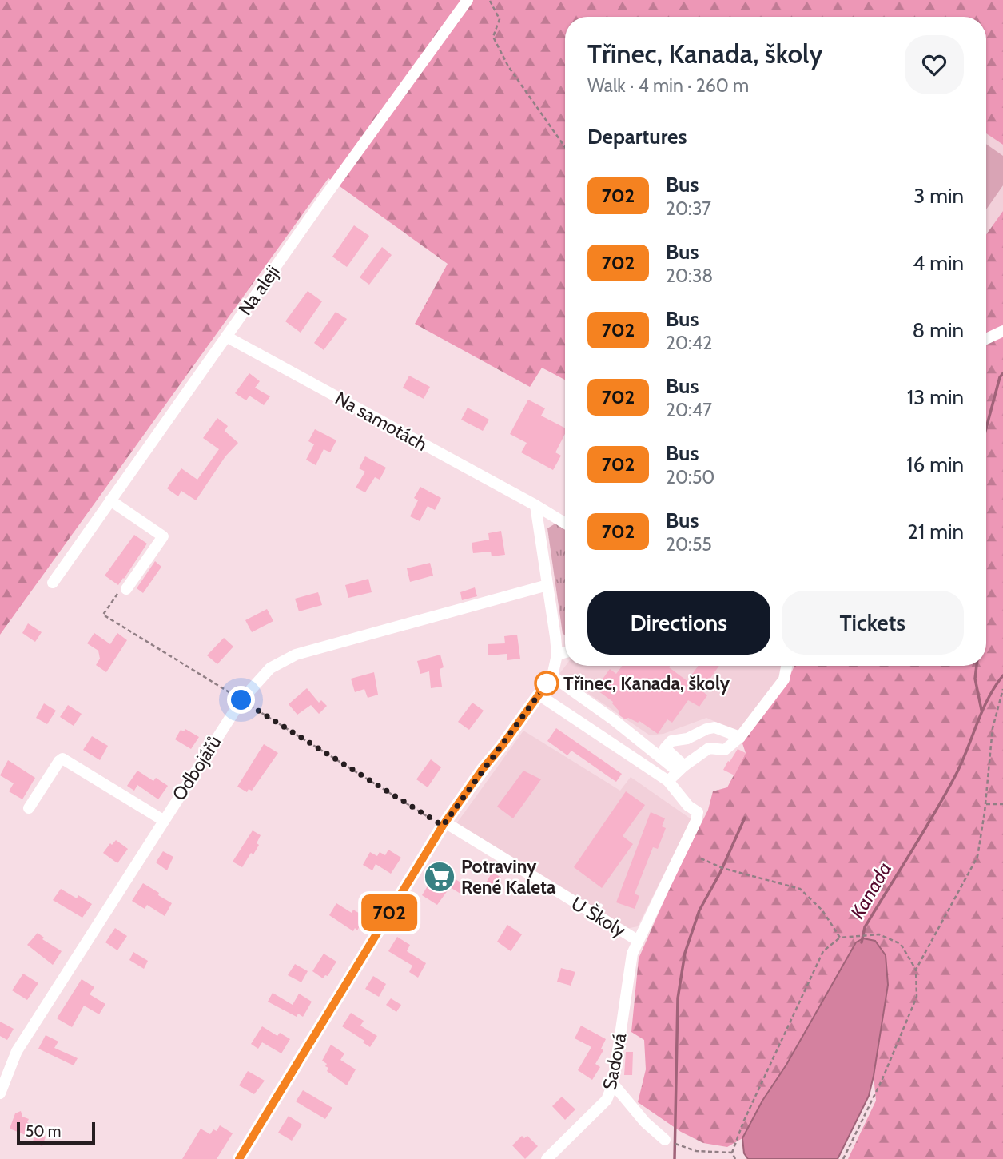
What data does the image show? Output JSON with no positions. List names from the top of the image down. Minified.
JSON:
{"streets":{"street":["Na aleji","Na samotách","Odbojářů","U Školy","Sadová"]},"crossings":[["Na aleji","Na samotách"],["U Školy","Sadová"]],"water":["Kanada"],"places":{"other":["Třinec, Kanada, školy"],"supermarket":["Potraviny René Kaleta"]},"lines":["bus line 702"],"scale_bar":"50 m","page":{"on_map":"702","heading":[["Třinec, Kanada, školy","Walk · 4 min · 260 m"],"Departures"],"list":[{"mark":"702","name":"Bus","note":"20:37","value":"3 min"},{"mark":"702","name":"Bus","note":"20:38","value":"4 min"},{"mark":"702","name":"Bus","note":"20:42","value":"8 min"},{"mark":"702","name":"Bus","note":"20:47","value":"13 min"},{"mark":"702","name":"Bus","note":"20:50","value":"16 min"},{"mark":"702","name":"Bus","note":"20:55","value":"21 min"}],"buttons":["Directions","Tickets"],"scale":"50 m"}}
